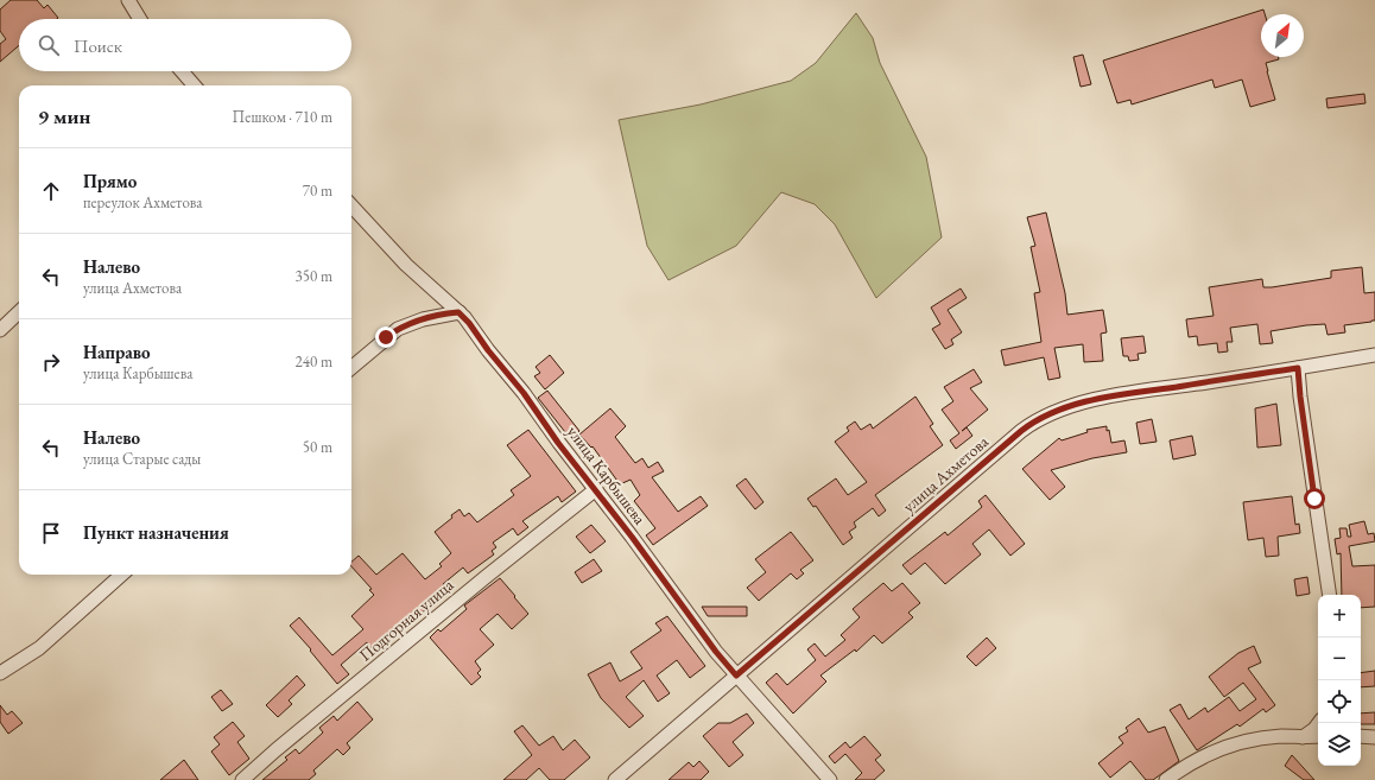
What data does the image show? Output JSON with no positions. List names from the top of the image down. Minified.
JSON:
{"streets":{"street":["улица Ахметова","улица Карбышева","Подгорная улица"]},"crossings":[["улица Ахметова","улица Карбышева"],["улица Карбышева","Подгорная улица"]],"north":"top right","page":{"search":"Поиск","heading":["9 мин","Пешком · 710 m"],"list":[["Прямо","переулок Ахметова","70 m"],["Налево","улица Ахметова","350 m"],["Направо","улица Карбышева","240 m"],["Налево","улица Старые сады","50 m"],"Пункт назначения"],"map_buttons":["+","−"]}}
